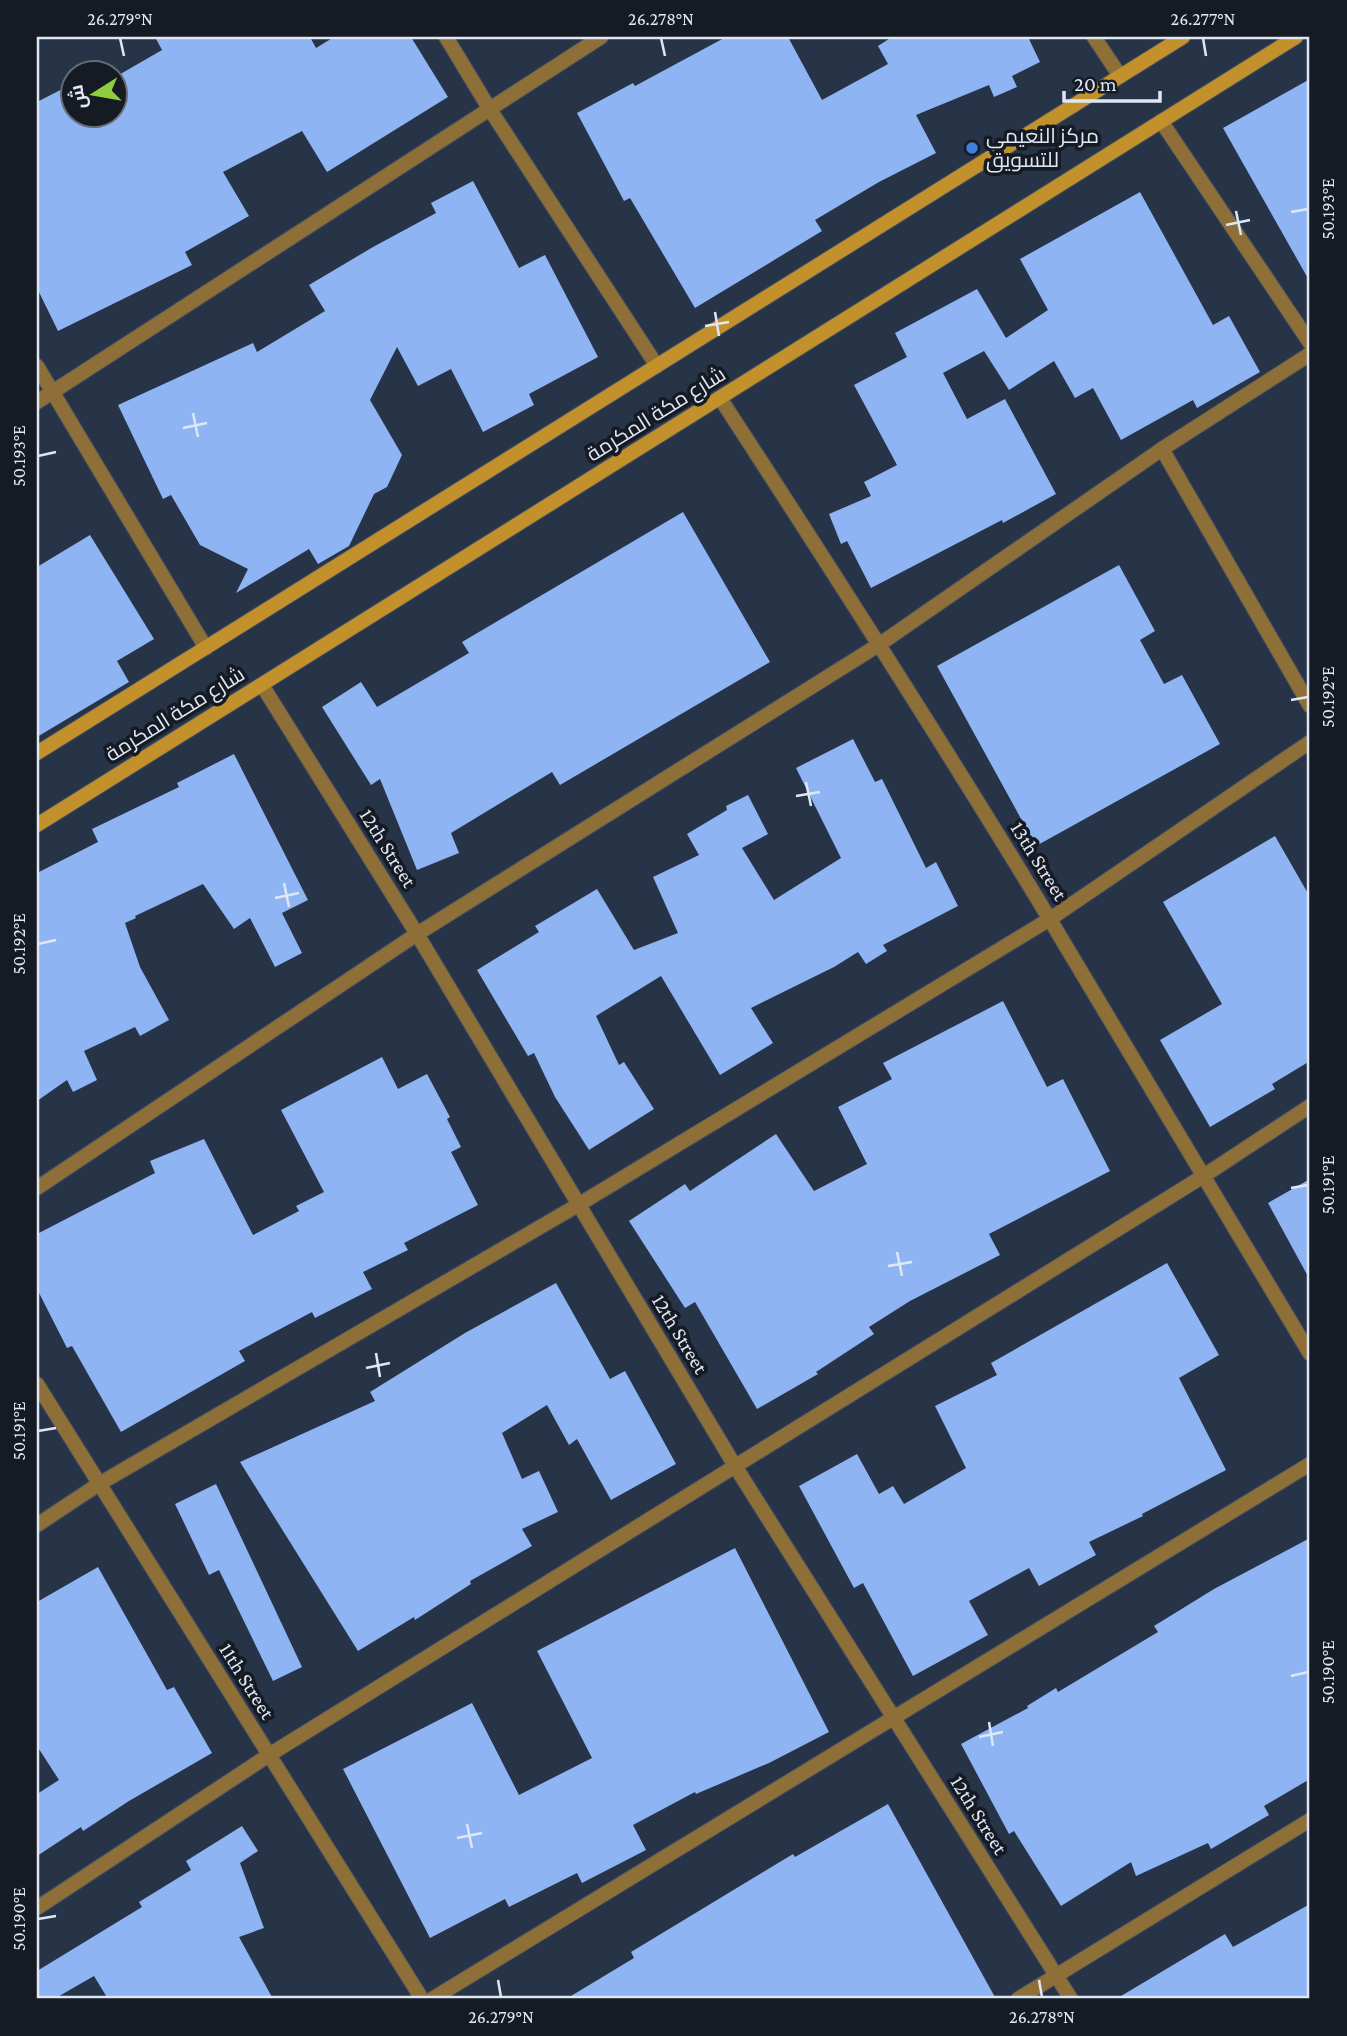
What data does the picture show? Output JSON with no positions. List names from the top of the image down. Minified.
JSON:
{"streets":{"main road":["شارع مكة المكرمة"],"street":["12th Street","13th Street","11th Street"]},"crossings":[["شارع مكة المكرمة","12th Street"],["شارع مكة المكرمة","13th Street"]],"places":["مركز النعيمي للتسويق"],"scale_bar":"20 m","north":"left","coordinates":["26.279°N","26.278°N","26.277°N","50.193°E","50.192°E","50.191°E","50.190°E"]}
